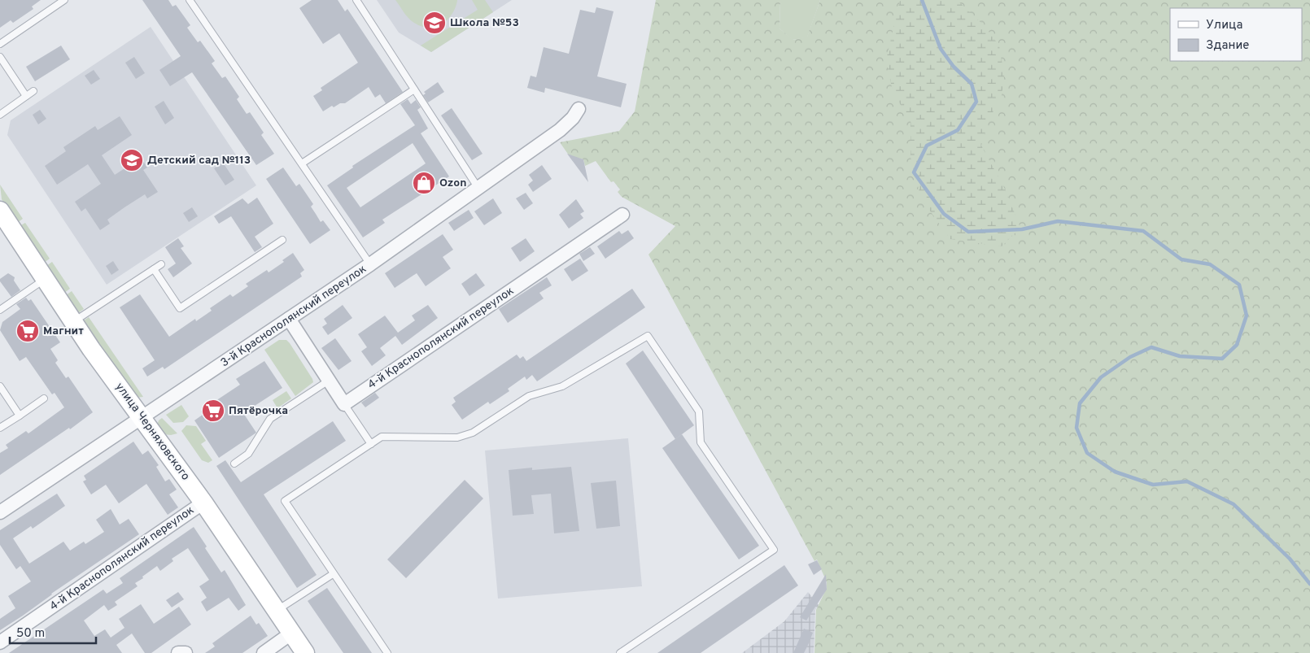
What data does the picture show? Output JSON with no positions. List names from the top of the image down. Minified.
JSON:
{"streets":{"main road":["улица Черняховского"],"street":["3-й Краснополянский переулок","4-й Краснополянский переулок"]},"crossings":[["3-й Краснополянский переулок","улица Черняховского"],["4-й Краснополянский переулок","улица Черняховского"]],"places":{"school or university":["Школа №53","Детский сад №113"],"shop":["Ozon"],"supermarket":["Магнит","Пятёрочка"]},"legend":["Улица","Здание"],"scale_bar":"50 m"}
